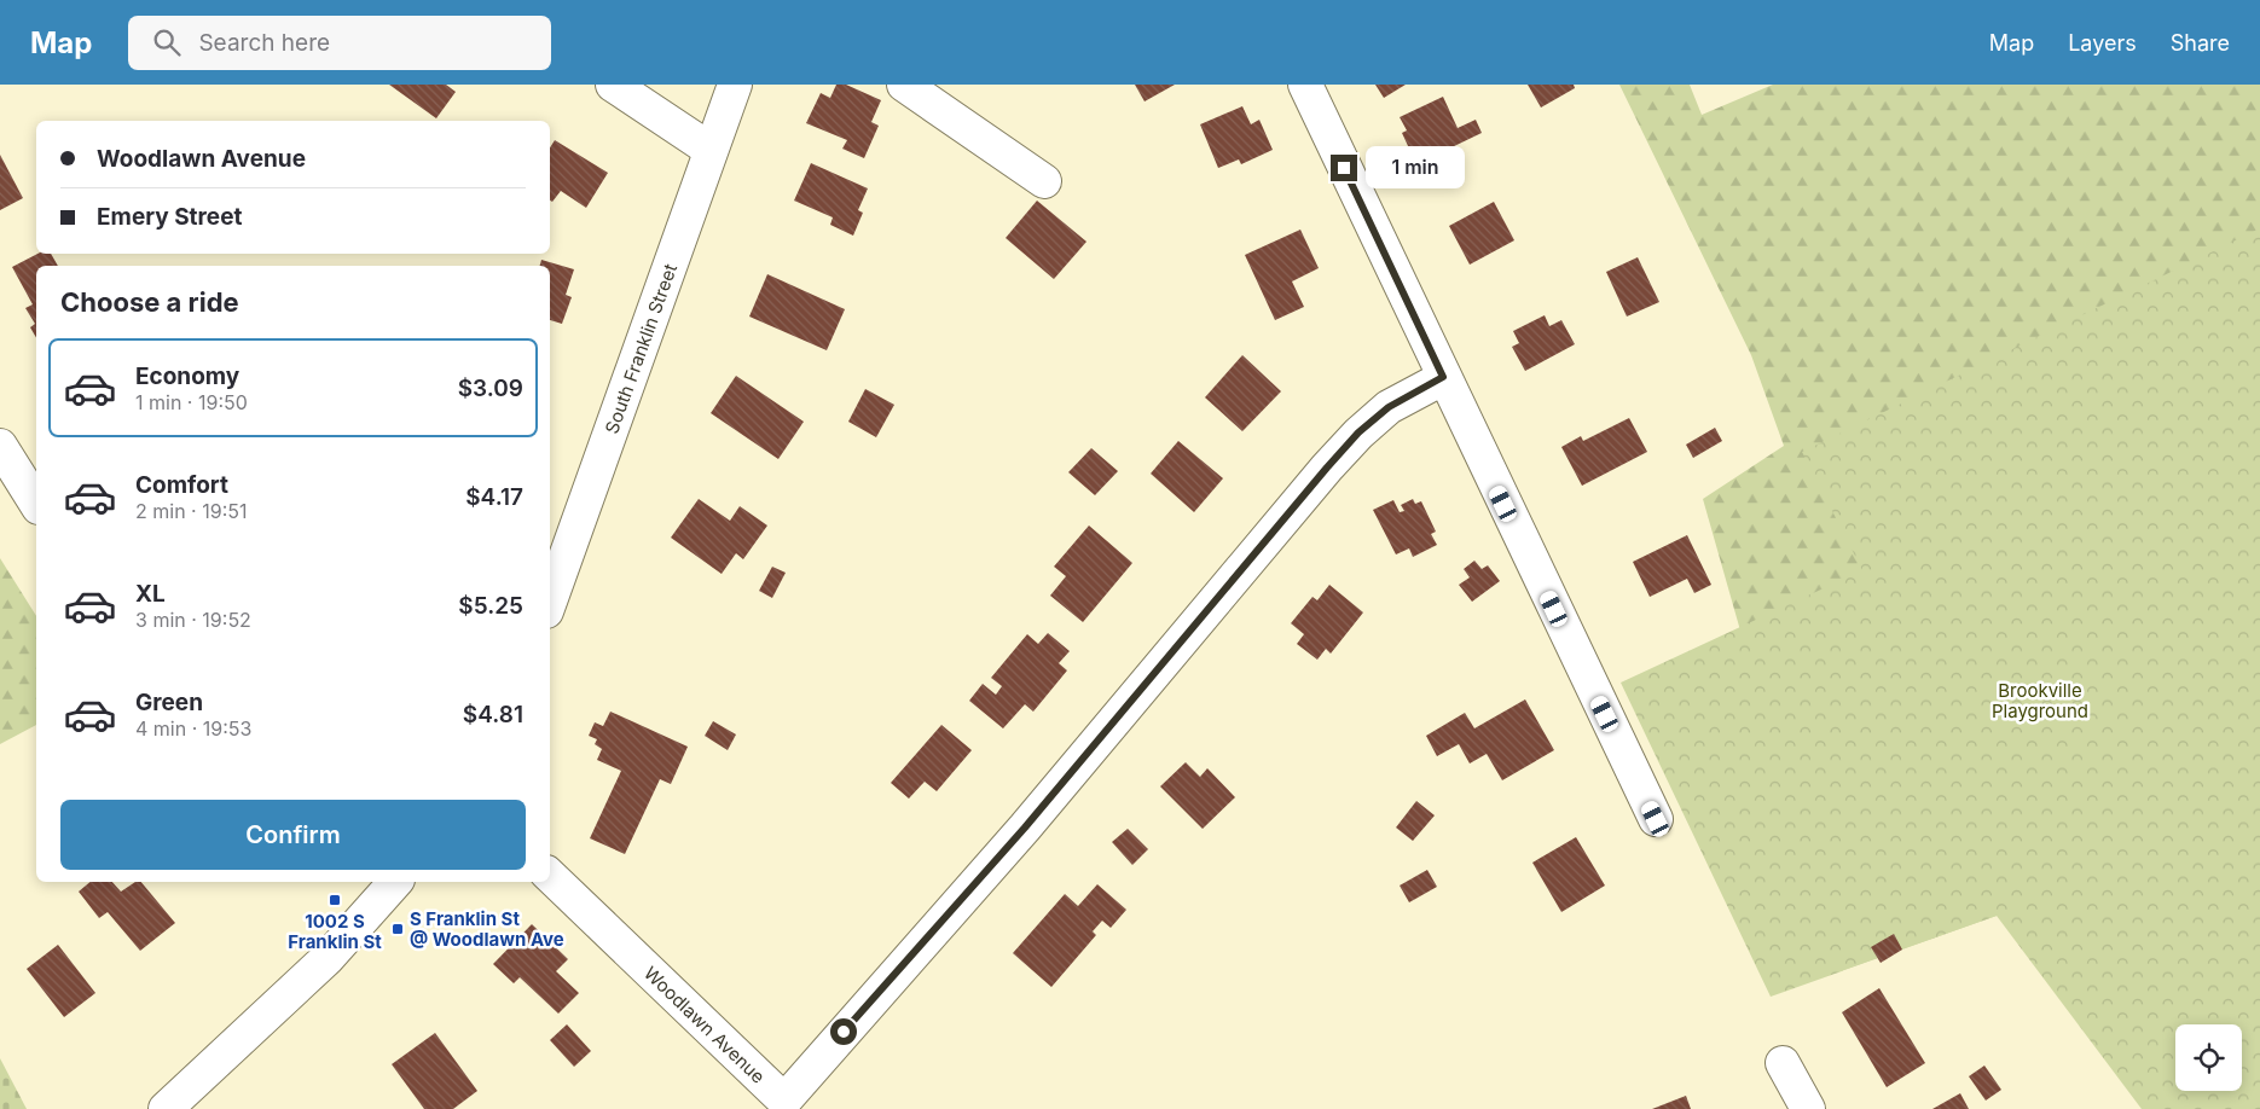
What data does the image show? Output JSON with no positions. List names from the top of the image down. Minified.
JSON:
{"streets":{"street":["South Franklin Street","Woodlawn Avenue"]},"parks":["Brookville Playground"],"places":{"transit":["1002 S Franklin St","S Franklin St @ Woodlawn Ave"]},"page":{"header":"Map","search":"Search here","nav":["Map","Layers","Share"],"banner":["Woodlawn Avenue","Emery Street"],"bubble":"1 min","heading":"Choose a ride","list":[{"name":"Economy","note":"1 min · 19:50","value":"$3.09"},{"name":"Comfort","note":"2 min · 19:51","value":"$4.17"},{"name":"XL","note":"3 min · 19:52","value":"$5.25"},{"name":"Green","note":"4 min · 19:53","value":"$4.81"}],"buttons":"Confirm"}}
